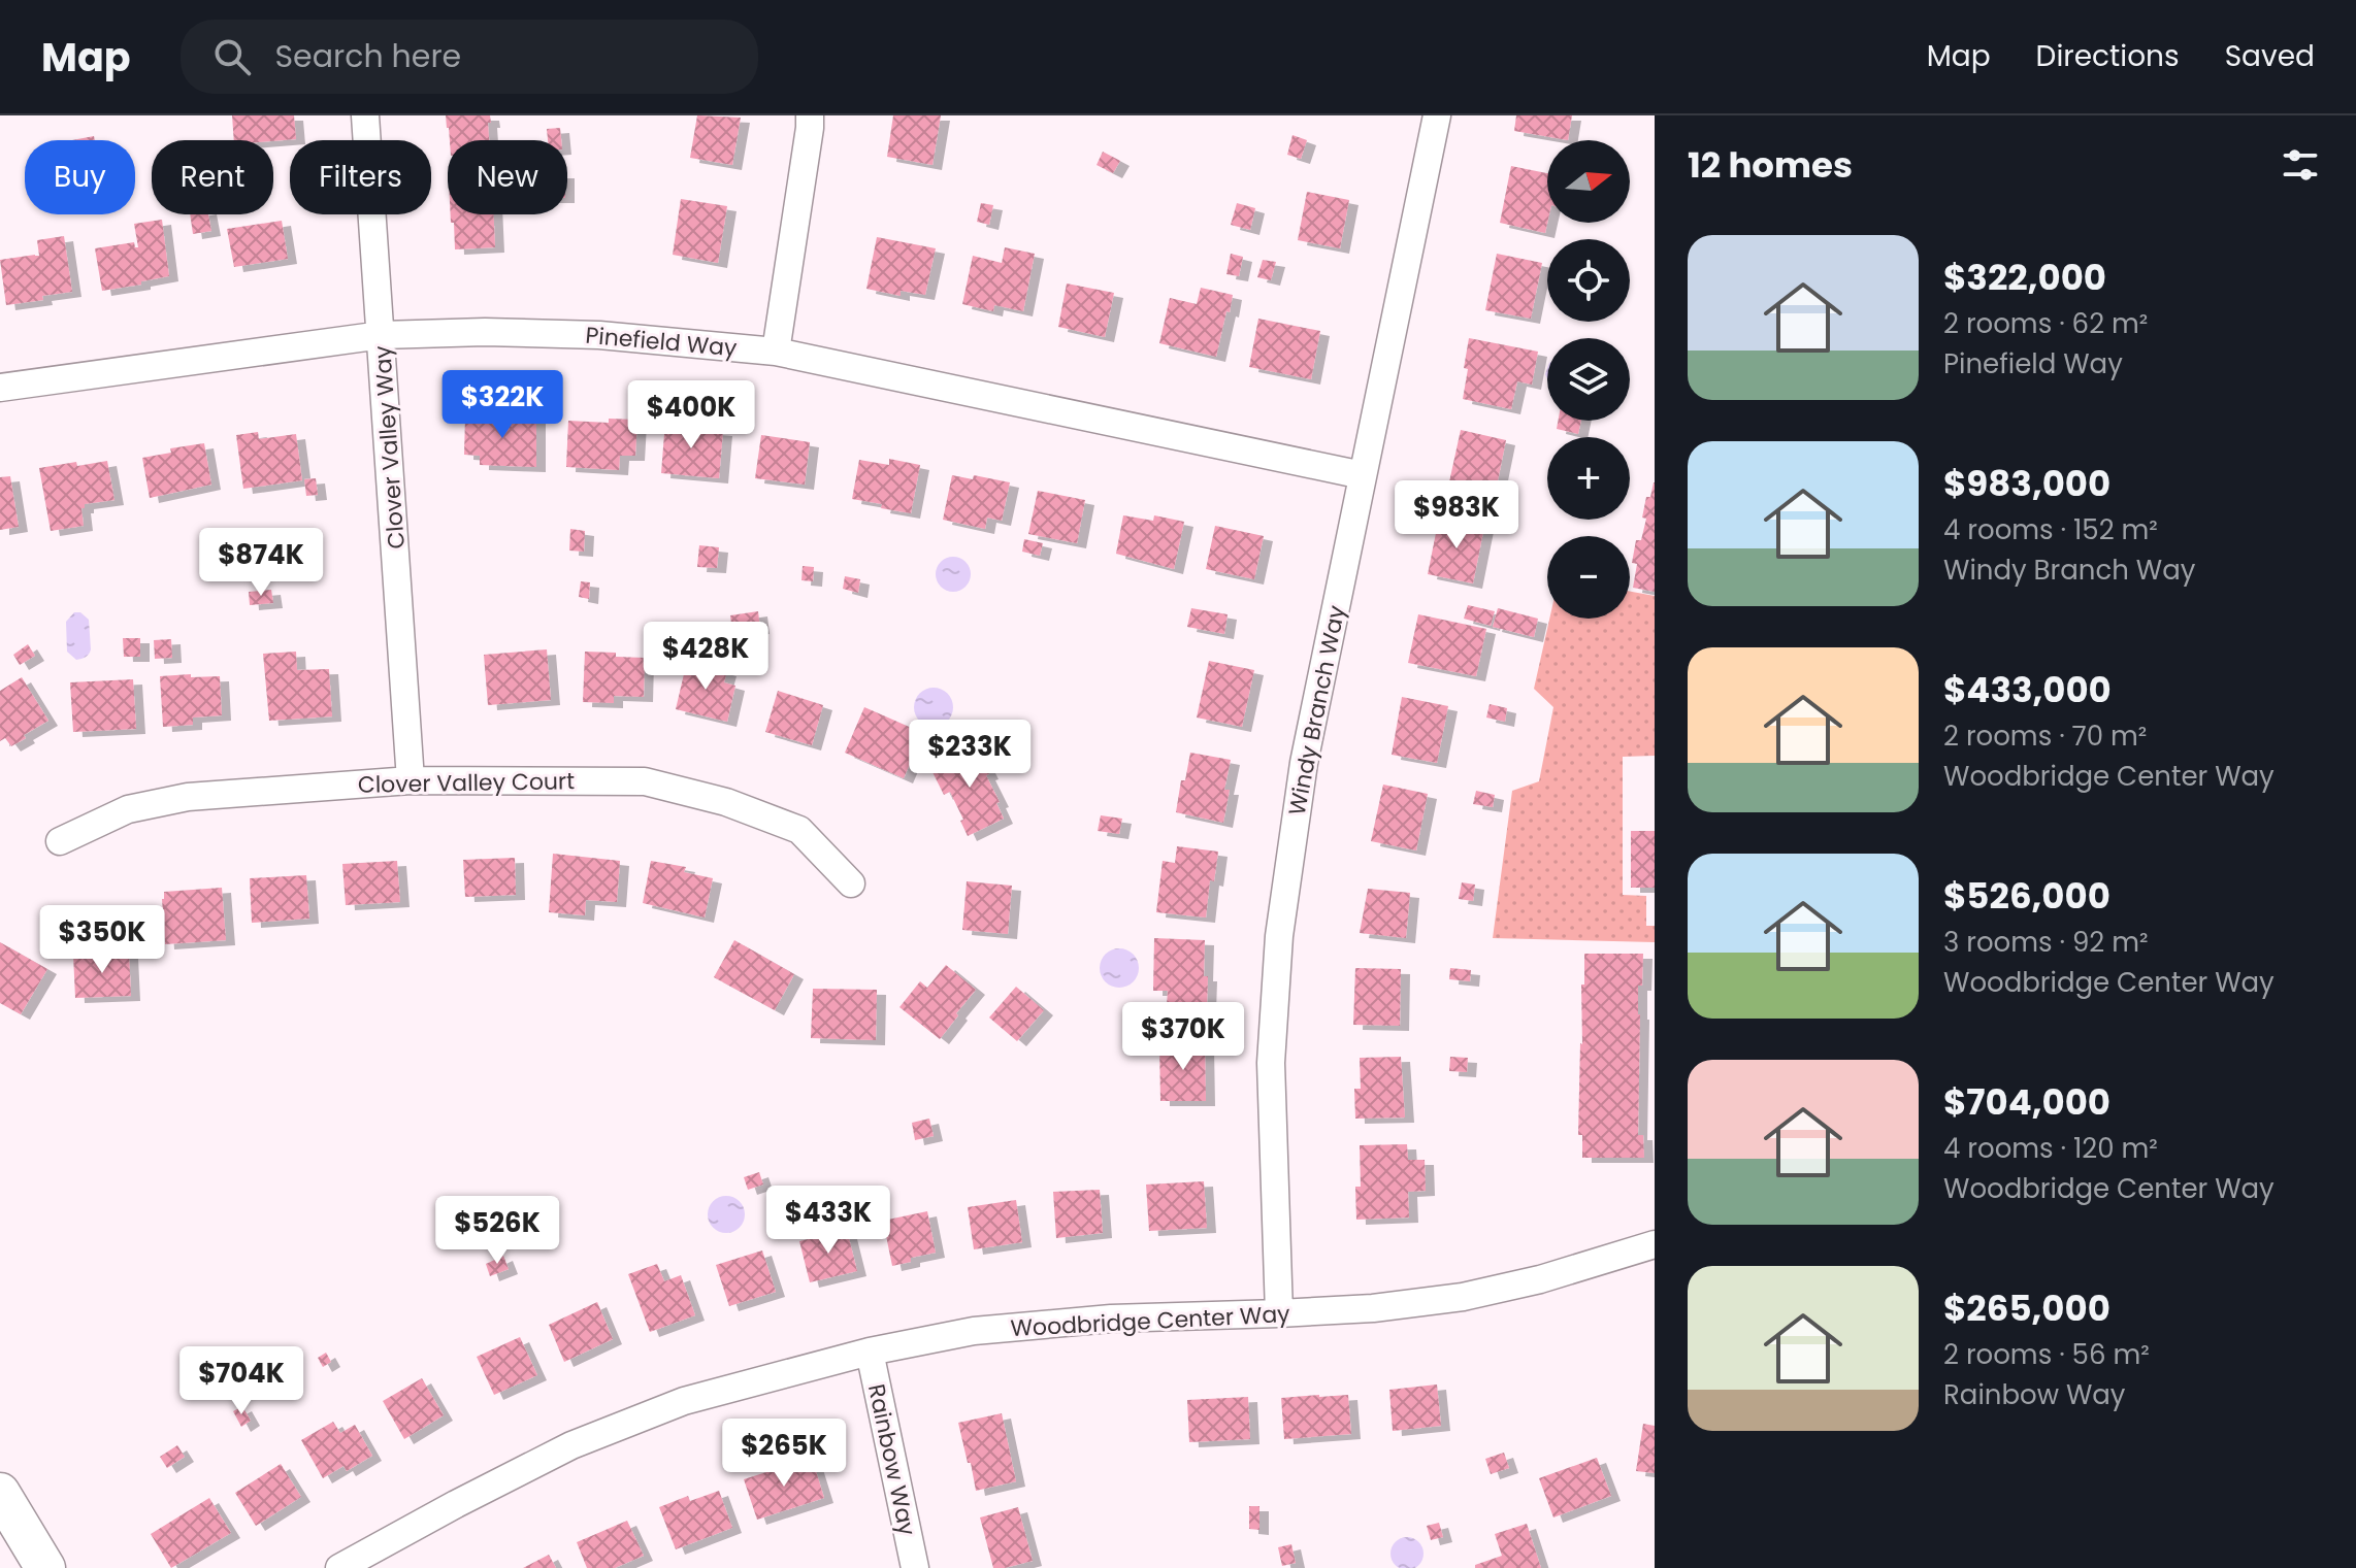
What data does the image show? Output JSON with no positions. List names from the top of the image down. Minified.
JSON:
{"streets":{"street":["Pinefield Way","Clover Valley Way","Windy Branch Way","Clover Valley Court","Woodbridge Center Way","Rainbow Way"]},"crossings":[["Pinefield Way","Clover Valley Way"],["Pinefield Way","Windy Branch Way"],["Clover Valley Way","Clover Valley Court"],["Windy Branch Way","Woodbridge Center Way"],["Woodbridge Center Way","Rainbow Way"]],"north":"right","page":{"header":"Map","search":"Search here","nav":["Map","Directions","Saved"],"heading":"12 homes","map_buttons":["+","−"],"chip":["Buy","Rent","Filters","New"],"list":[{"name":"$322,000","note":"2 rooms · 62 m² · Pinefield Way"},{"name":"$983,000","note":"4 rooms · 152 m² · Windy Branch Way"},{"name":"$433,000","note":"2 rooms · 70 m² · Woodbridge Center Way"},{"name":"$526,000","note":"3 rooms · 92 m² · Woodbridge Center Way"},{"name":"$704,000","note":"4 rooms · 120 m² · Woodbridge Center Way"},{"name":"$265,000","note":"2 rooms · 56 m² · Rainbow Way"}],"price":["$322K","$400K","$983K","$874K","$428K","$233K","$350K","$370K","$433K","$526K","$704K","$265K"]}}
